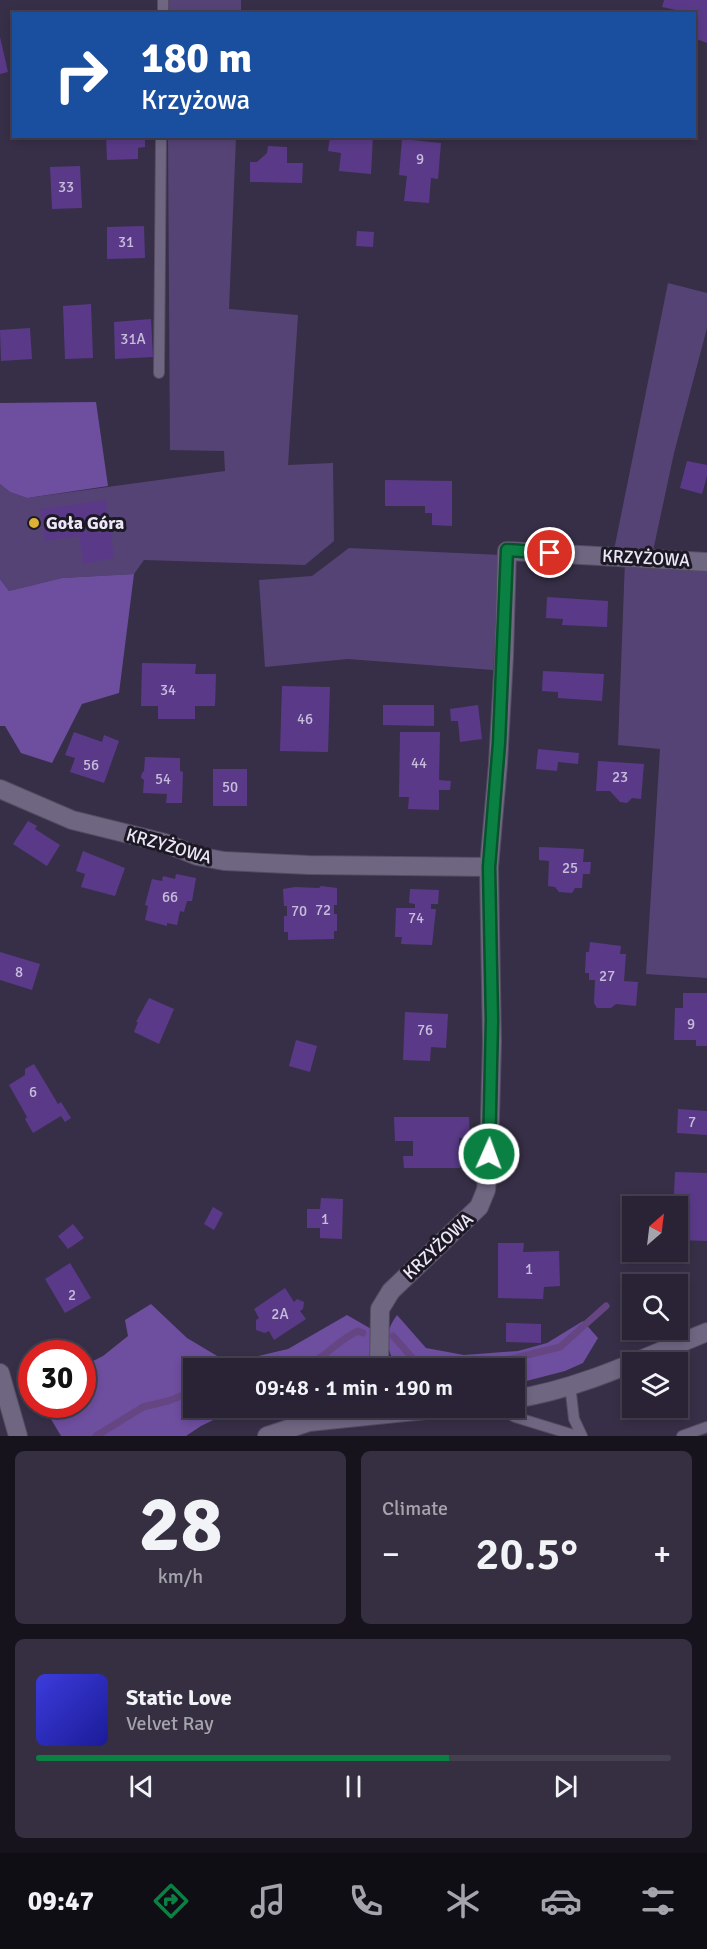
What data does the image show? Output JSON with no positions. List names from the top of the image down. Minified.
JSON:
{"streets":{"street":["KRZYŻOWA"]},"places":["Goła Góra"],"house_numbers":["9","33","31","31A","34","46","44","56","23","54","50","25","66","72","70","74","8","27","9","76","6","7","1","1","2","2A"],"north":"top right","page":{"turn":["180 m","Krzyżowa"],"limit":"30","trip":"09:48 · 1 min · 190 m","tile":[["28","km/h"],"Climate"],"heat":["−","20.5°","+"],"song":["Static Love","Velvet Ray"],"tabs":"09:47"}}
